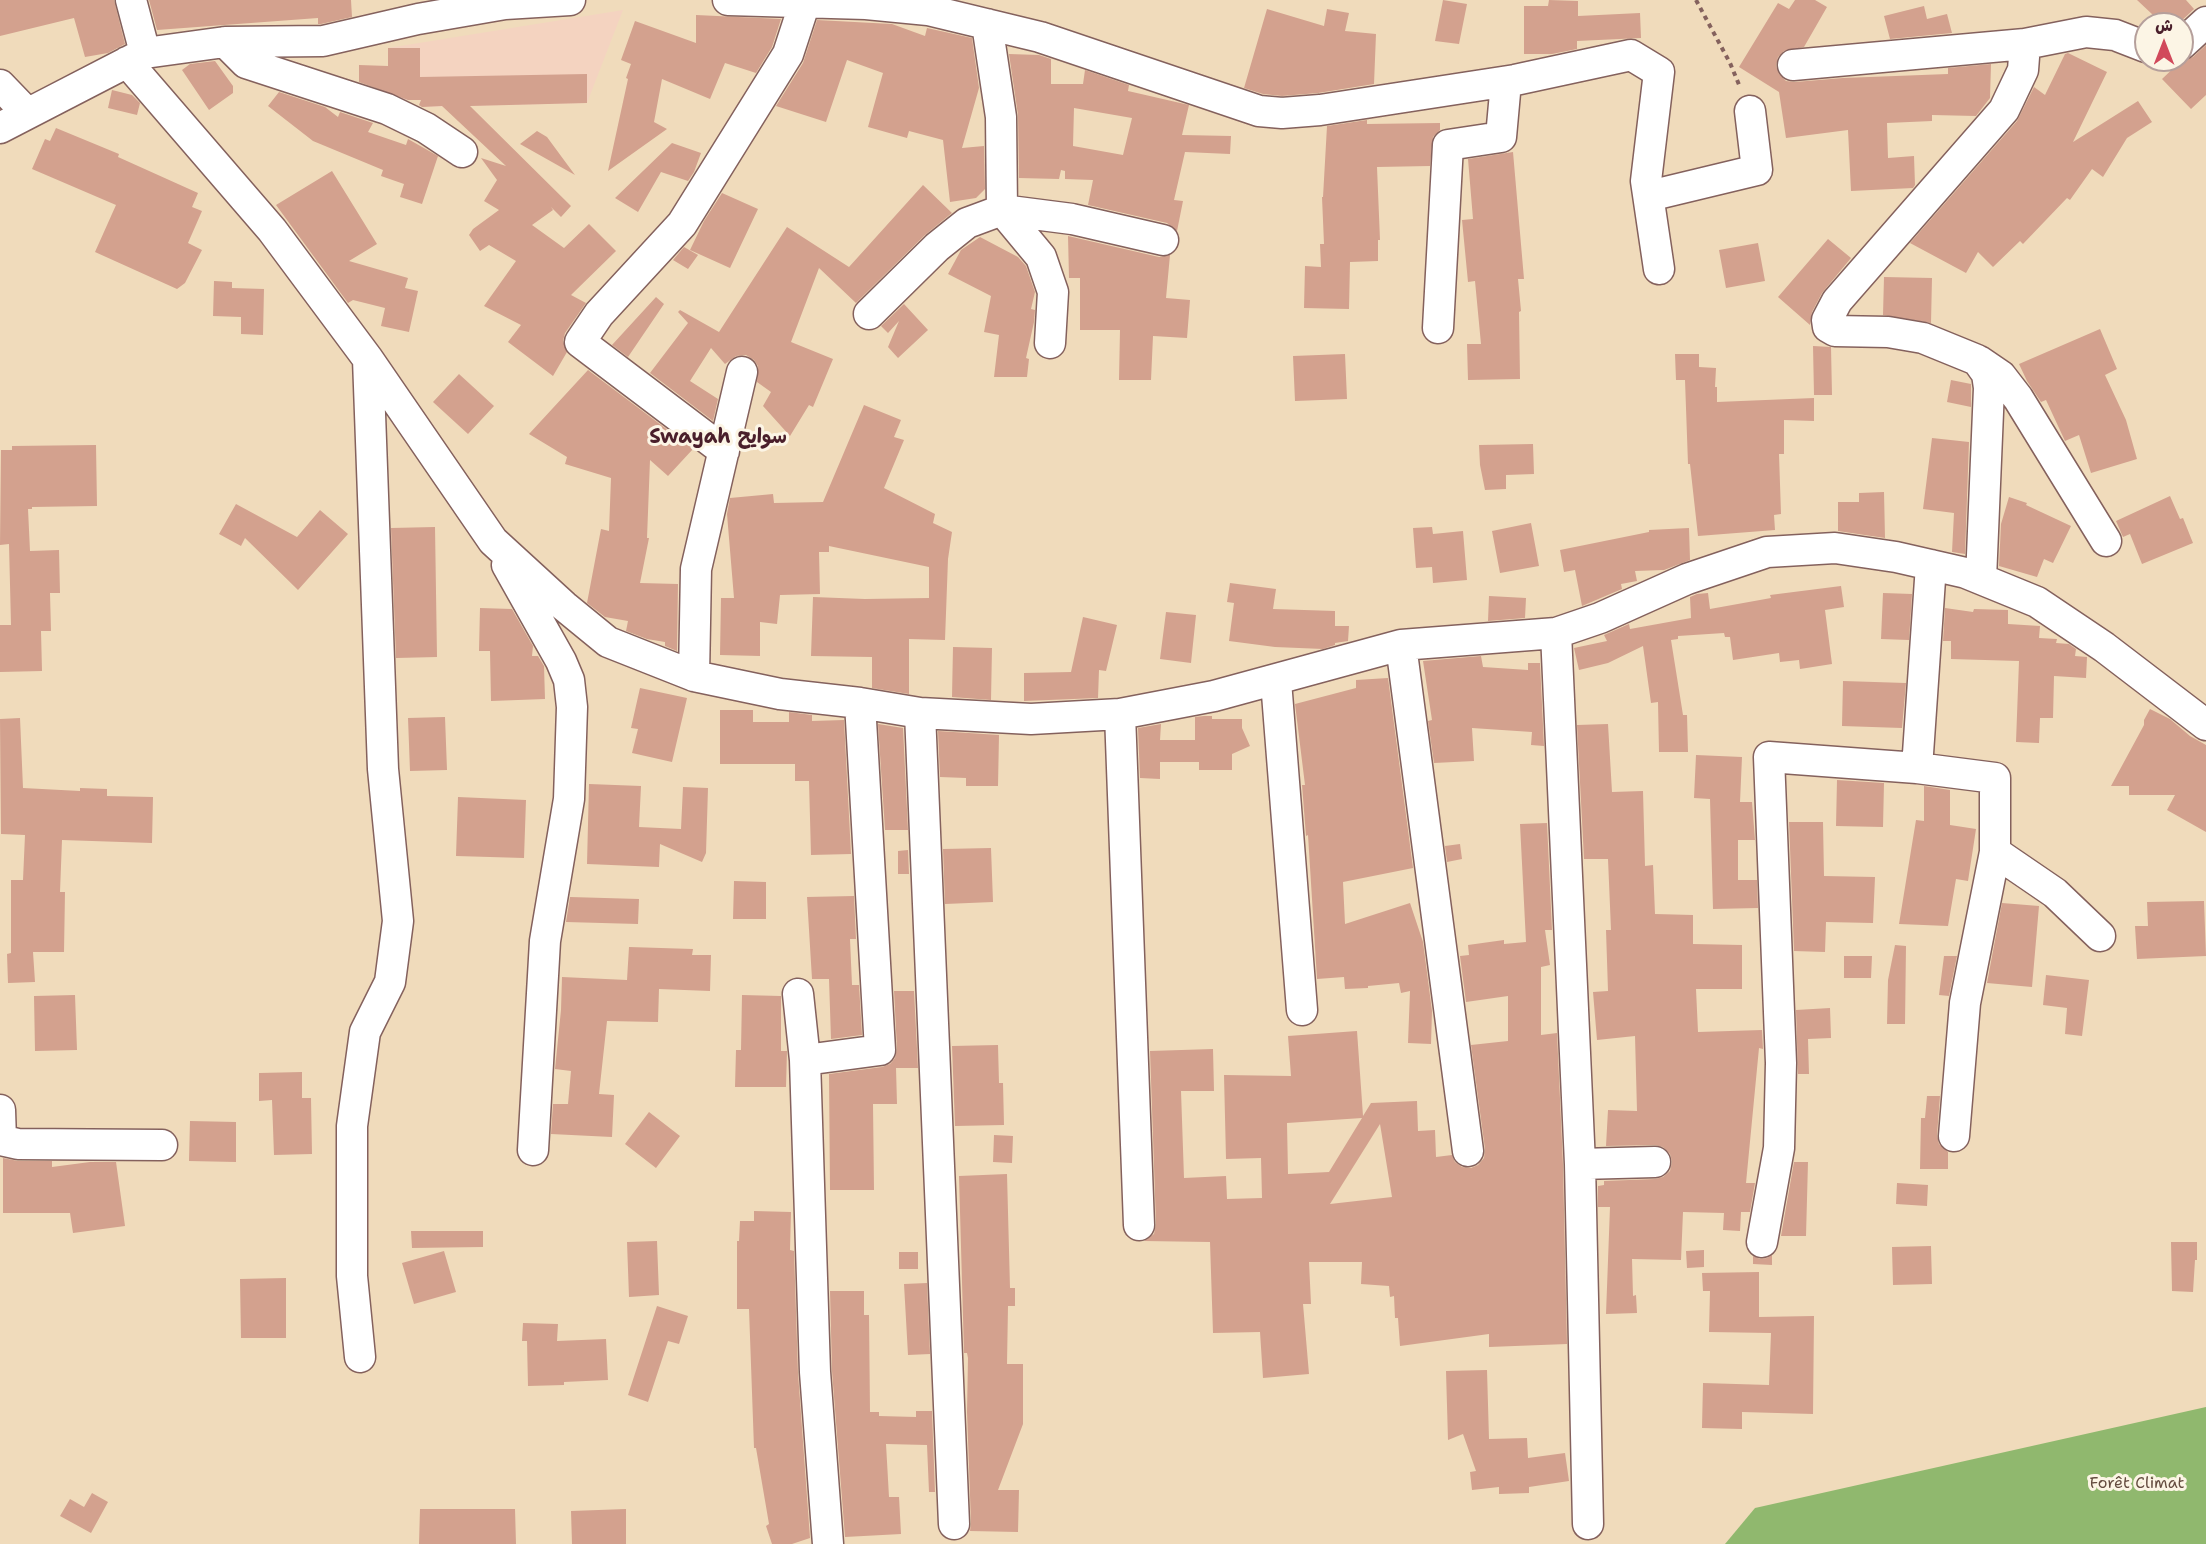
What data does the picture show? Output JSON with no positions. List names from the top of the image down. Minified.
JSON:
{"districts":["Swayah سوايح"],"parks":["Forêt Climat"],"north":"top"}
